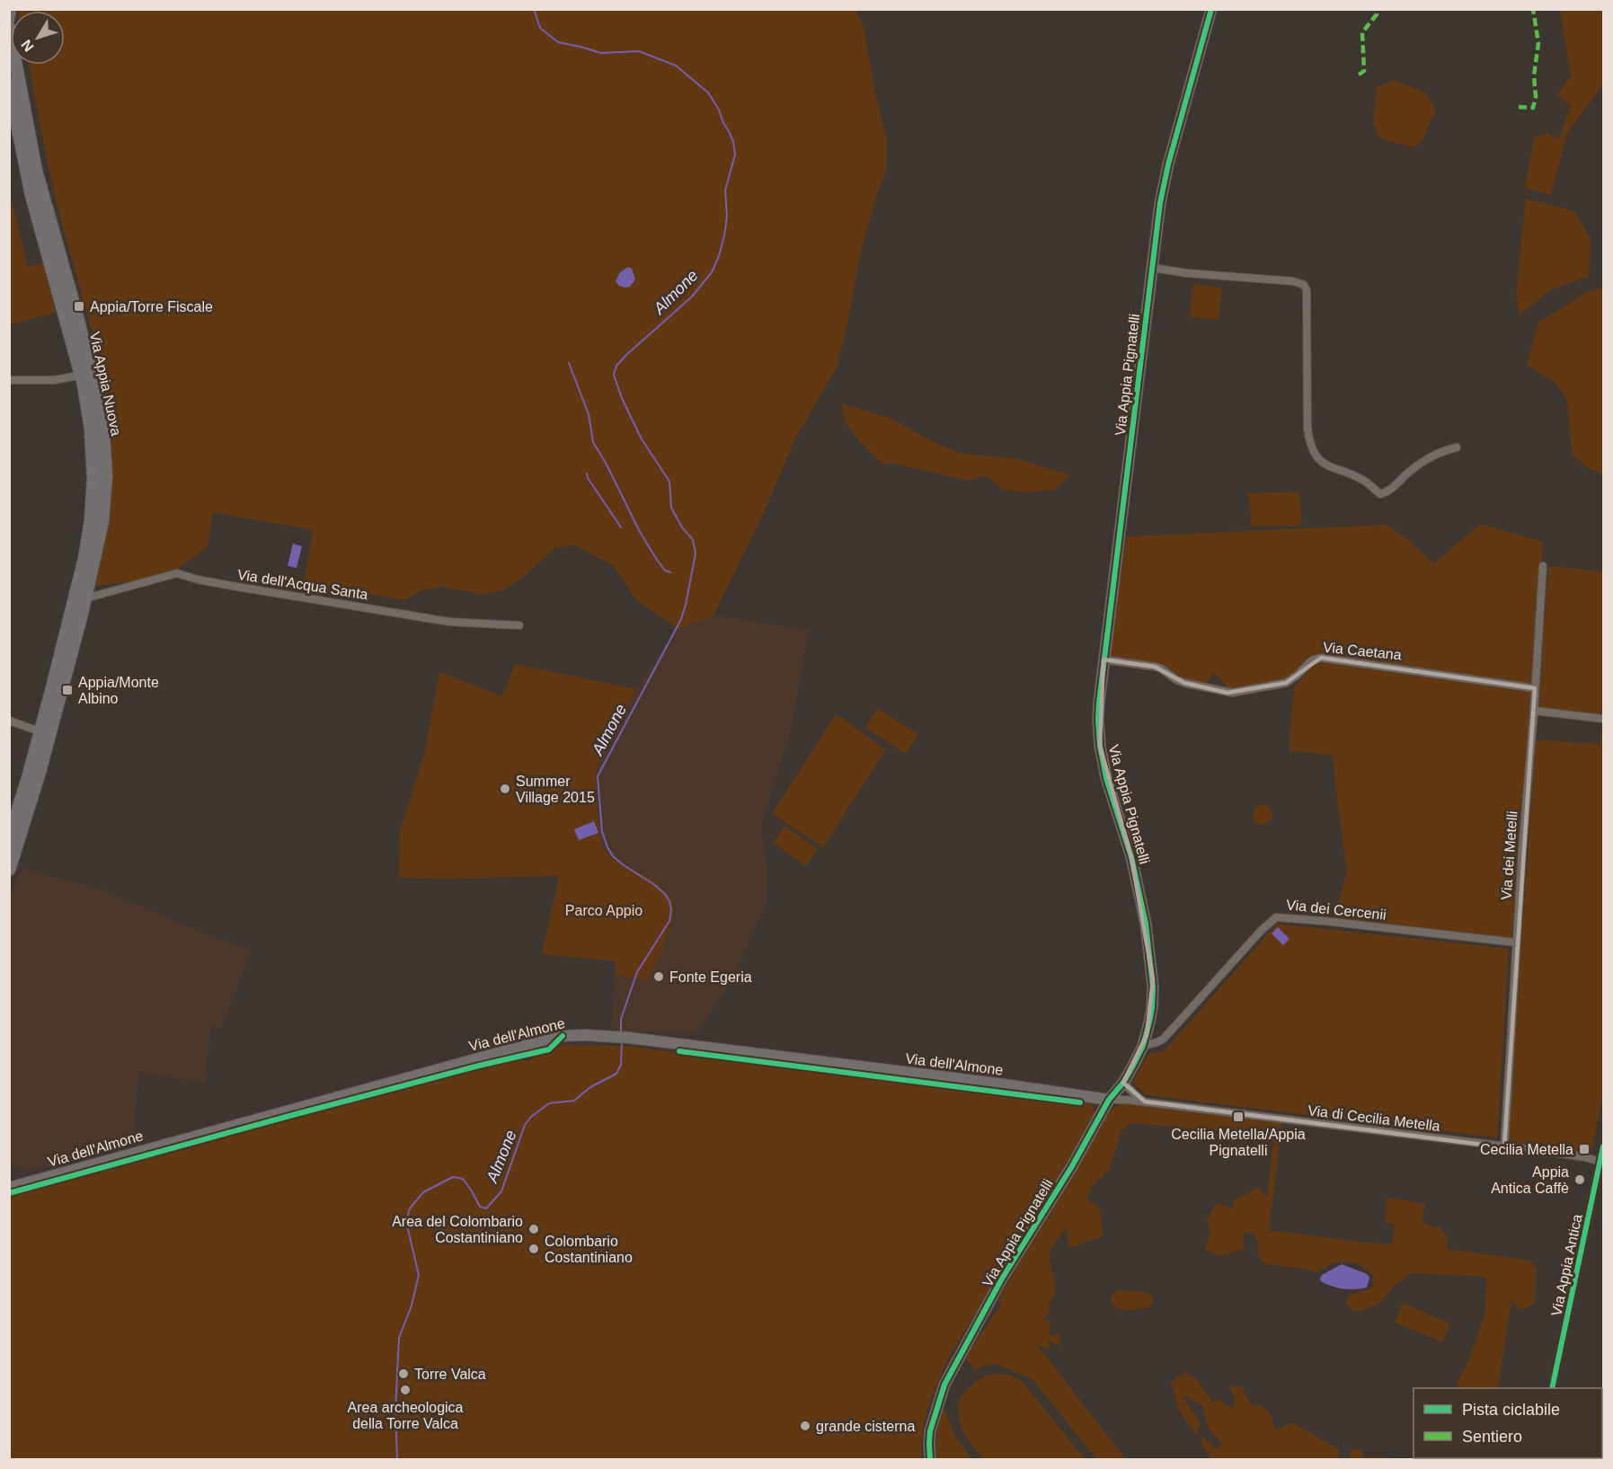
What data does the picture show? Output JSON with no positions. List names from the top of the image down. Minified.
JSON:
{"streets":{"main road":["Via Appia Pignatelli","Via Appia Nuova","Via dell'Almone"],"street":["Via dell'Acqua Santa","Via Caetana","Via dei Metelli","Via dei Cercenii","Via di Cecilia Metella","Via Appia Antica"]},"crossings":[["Via Appia Pignatelli","Via Caetana"],["Via Appia Pignatelli","Via dei Cercenii"],["Via Appia Pignatelli","Via dell'Almone"],["Via Appia Pignatelli","Via di Cecilia Metella"],["Via Appia Nuova","Via dell'Acqua Santa"],["Via Caetana","Via dei Metelli"],["Via dei Metelli","Via dei Cercenii"],["Via dei Metelli","Via di Cecilia Metella"],["Via dell'Almone","Via di Cecilia Metella"],["Via di Cecilia Metella","Via Appia Antica"]],"water":["Almone"],"parks":["Parco Appio"],"places":{"transit":["Appia/Torre Fiscale","Appia/Monte Albino","Cecilia Metella/Appia Pignatelli","Cecilia Metella"],"other":["Summer Village 2015","Fonte Egeria","Appia Antica Caffè","Area del Colombario Costantiniano","Colombario Costantiniano","Torre Valca","Area archeologica della Torre Valca","grande cisterna"]},"legend":["Pista ciclabile","Sentiero"],"north":"bottom left"}
